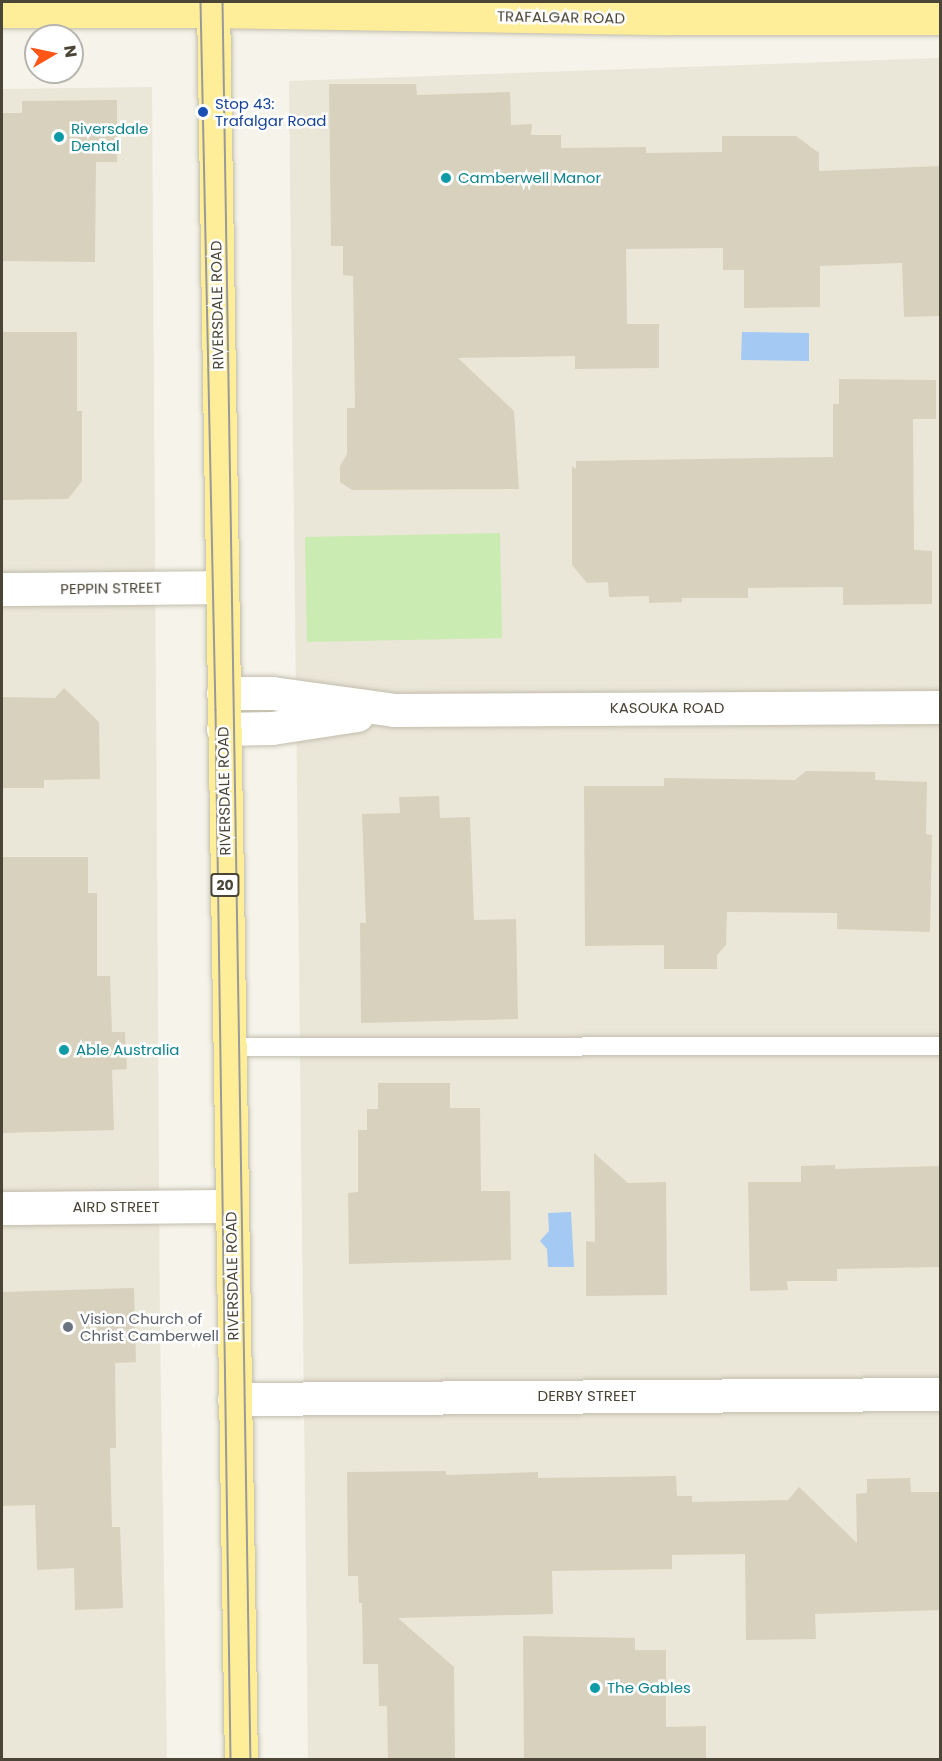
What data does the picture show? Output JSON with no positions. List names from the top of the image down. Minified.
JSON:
{"streets":{"main road":["TRAFALGAR ROAD","RIVERSDALE ROAD","20"],"street":["PEPPIN STREET","KASOUKA ROAD","AIRD STREET","DERBY STREET"]},"crossings":[["TRAFALGAR ROAD","RIVERSDALE ROAD"],["RIVERSDALE ROAD","PEPPIN STREET"],["RIVERSDALE ROAD","KASOUKA ROAD"],["RIVERSDALE ROAD","AIRD STREET"],["RIVERSDALE ROAD","DERBY STREET"]],"places":["Stop 43: Trafalgar Road","Riversdale Dental","Camberwell Manor","Able Australia","Vision Church of Christ Camberwell","The Gables"],"north":"right"}
